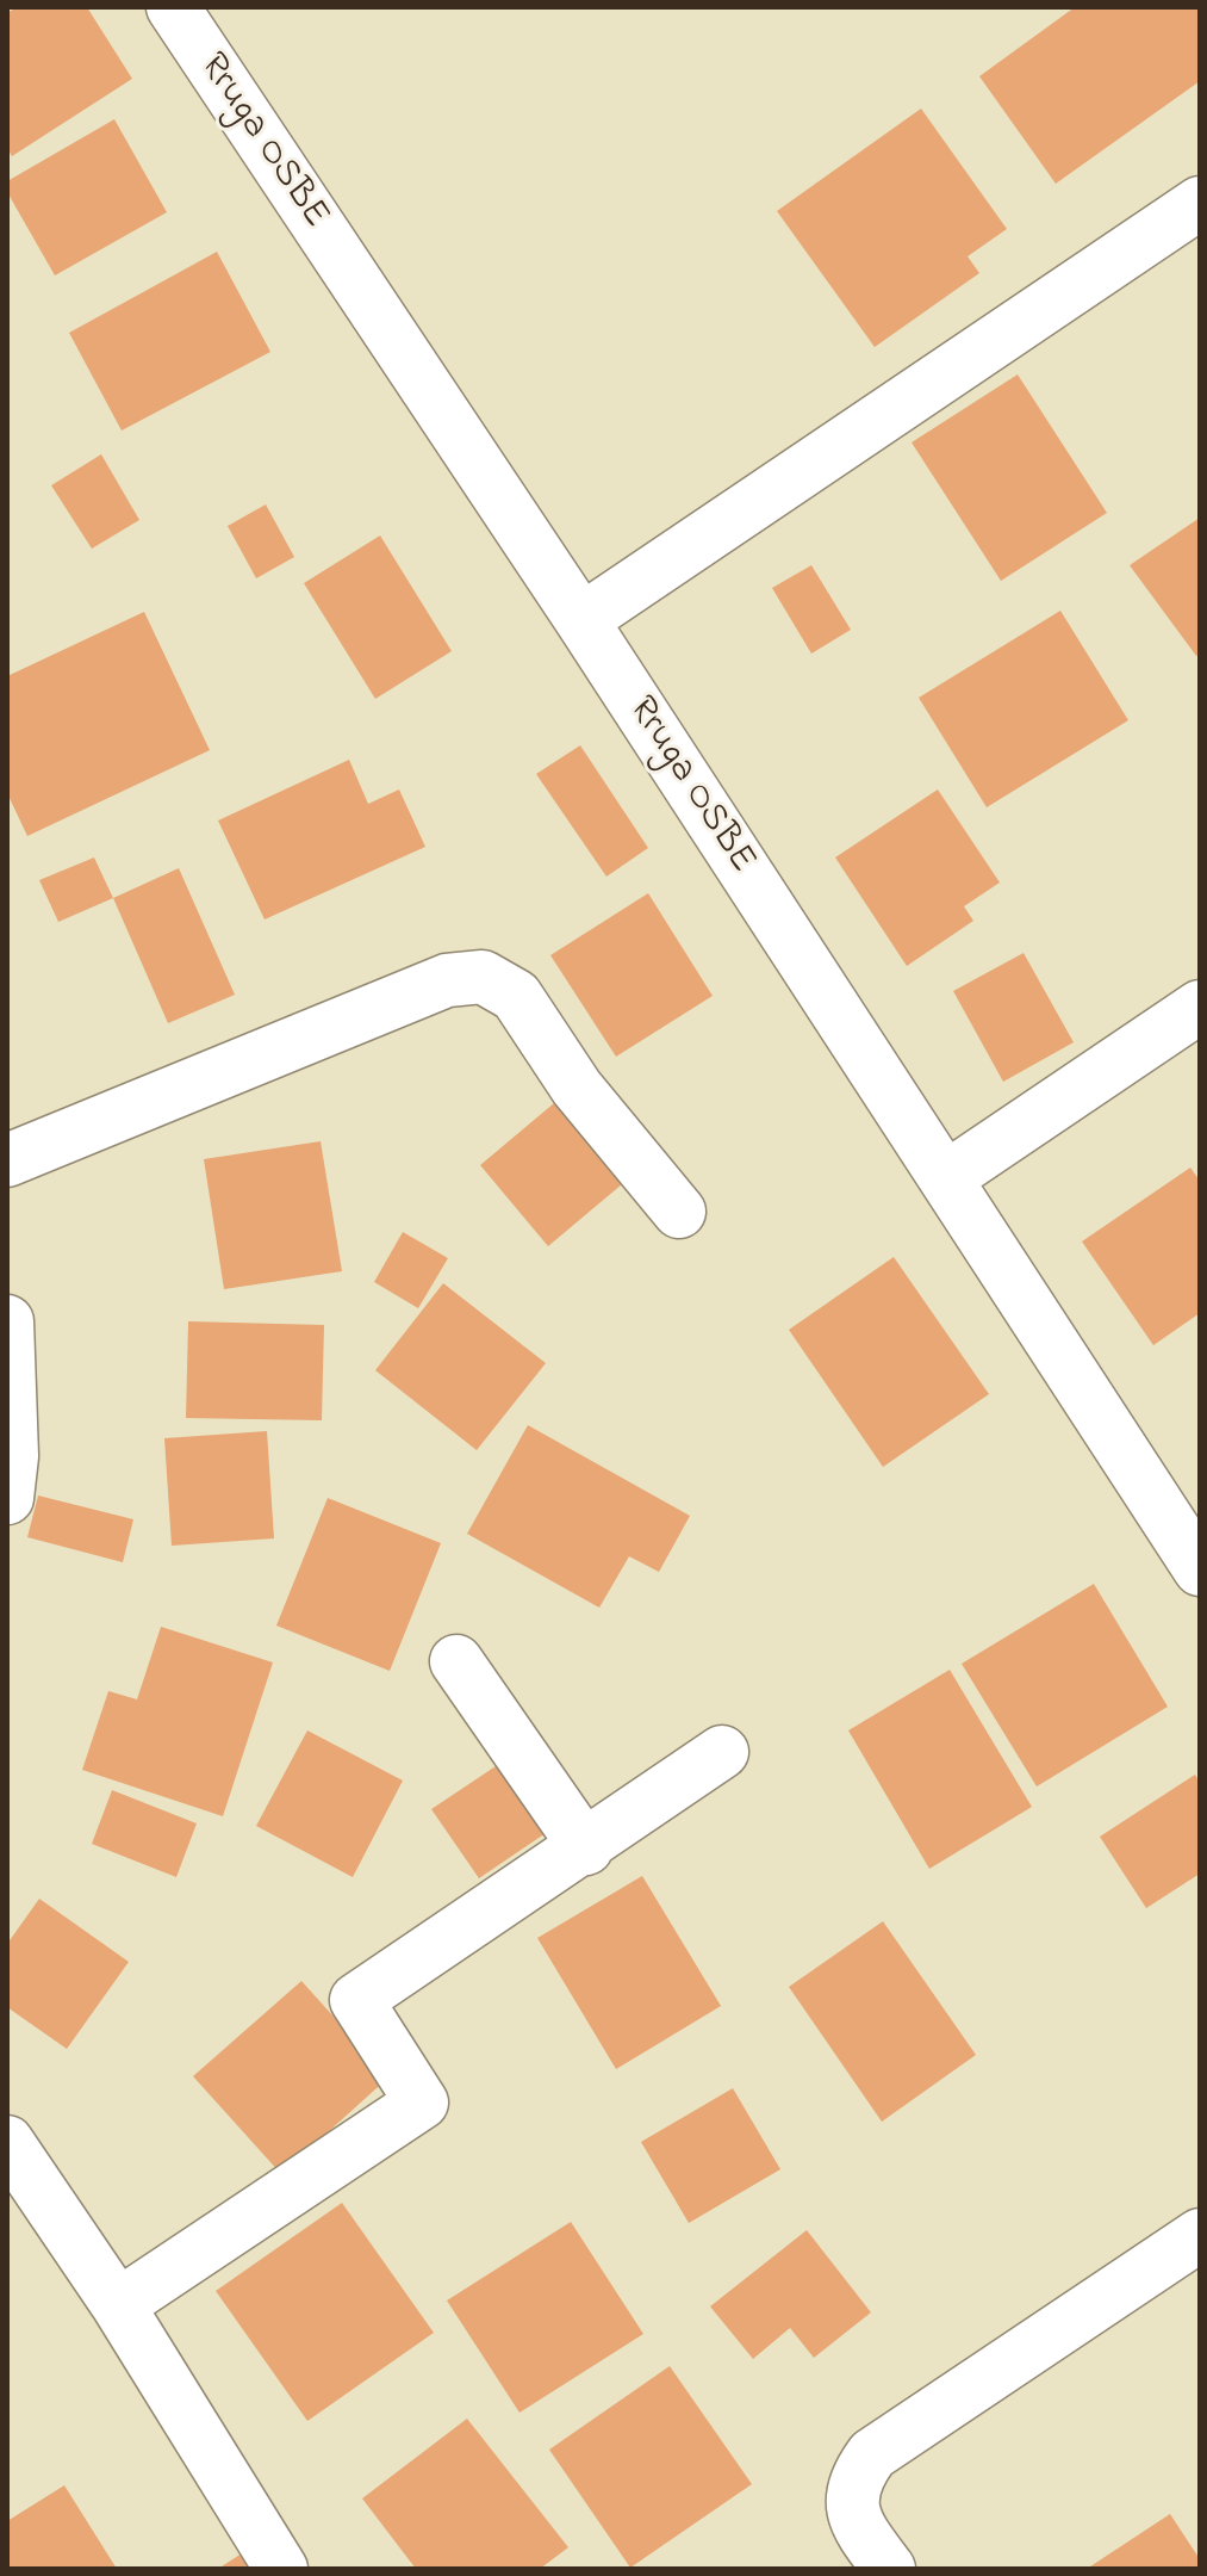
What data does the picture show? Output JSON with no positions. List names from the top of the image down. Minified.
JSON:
{"streets":{"street":["Rruga OSBE"]}}
